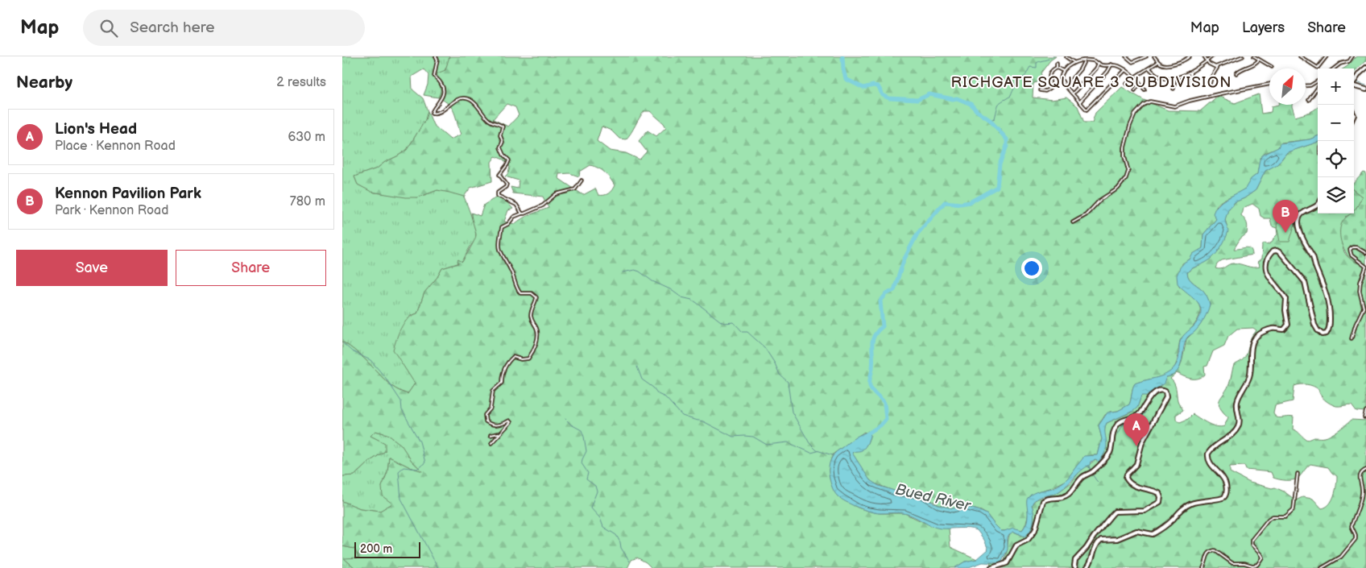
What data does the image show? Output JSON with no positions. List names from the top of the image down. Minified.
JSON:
{"districts":["RICHGATE SQUARE 3 SUBDIVISION"],"water":["Bued River"],"scale_bar":"200 m","north":"top right","page":{"header":"Map","search":"Search here","nav":["Map","Layers","Share"],"heading":["Nearby","2 results"],"map_buttons":["+","−"],"list":[{"mark":"A","name":"Lion's Head","note":"Place · Kennon Road","value":"630 m"},{"mark":"B","name":"Kennon Pavilion Park","note":"Park · Kennon Road","value":"780 m"}],"pins":["B","A"],"buttons":["Save","Share"],"scale":"200 m"}}
